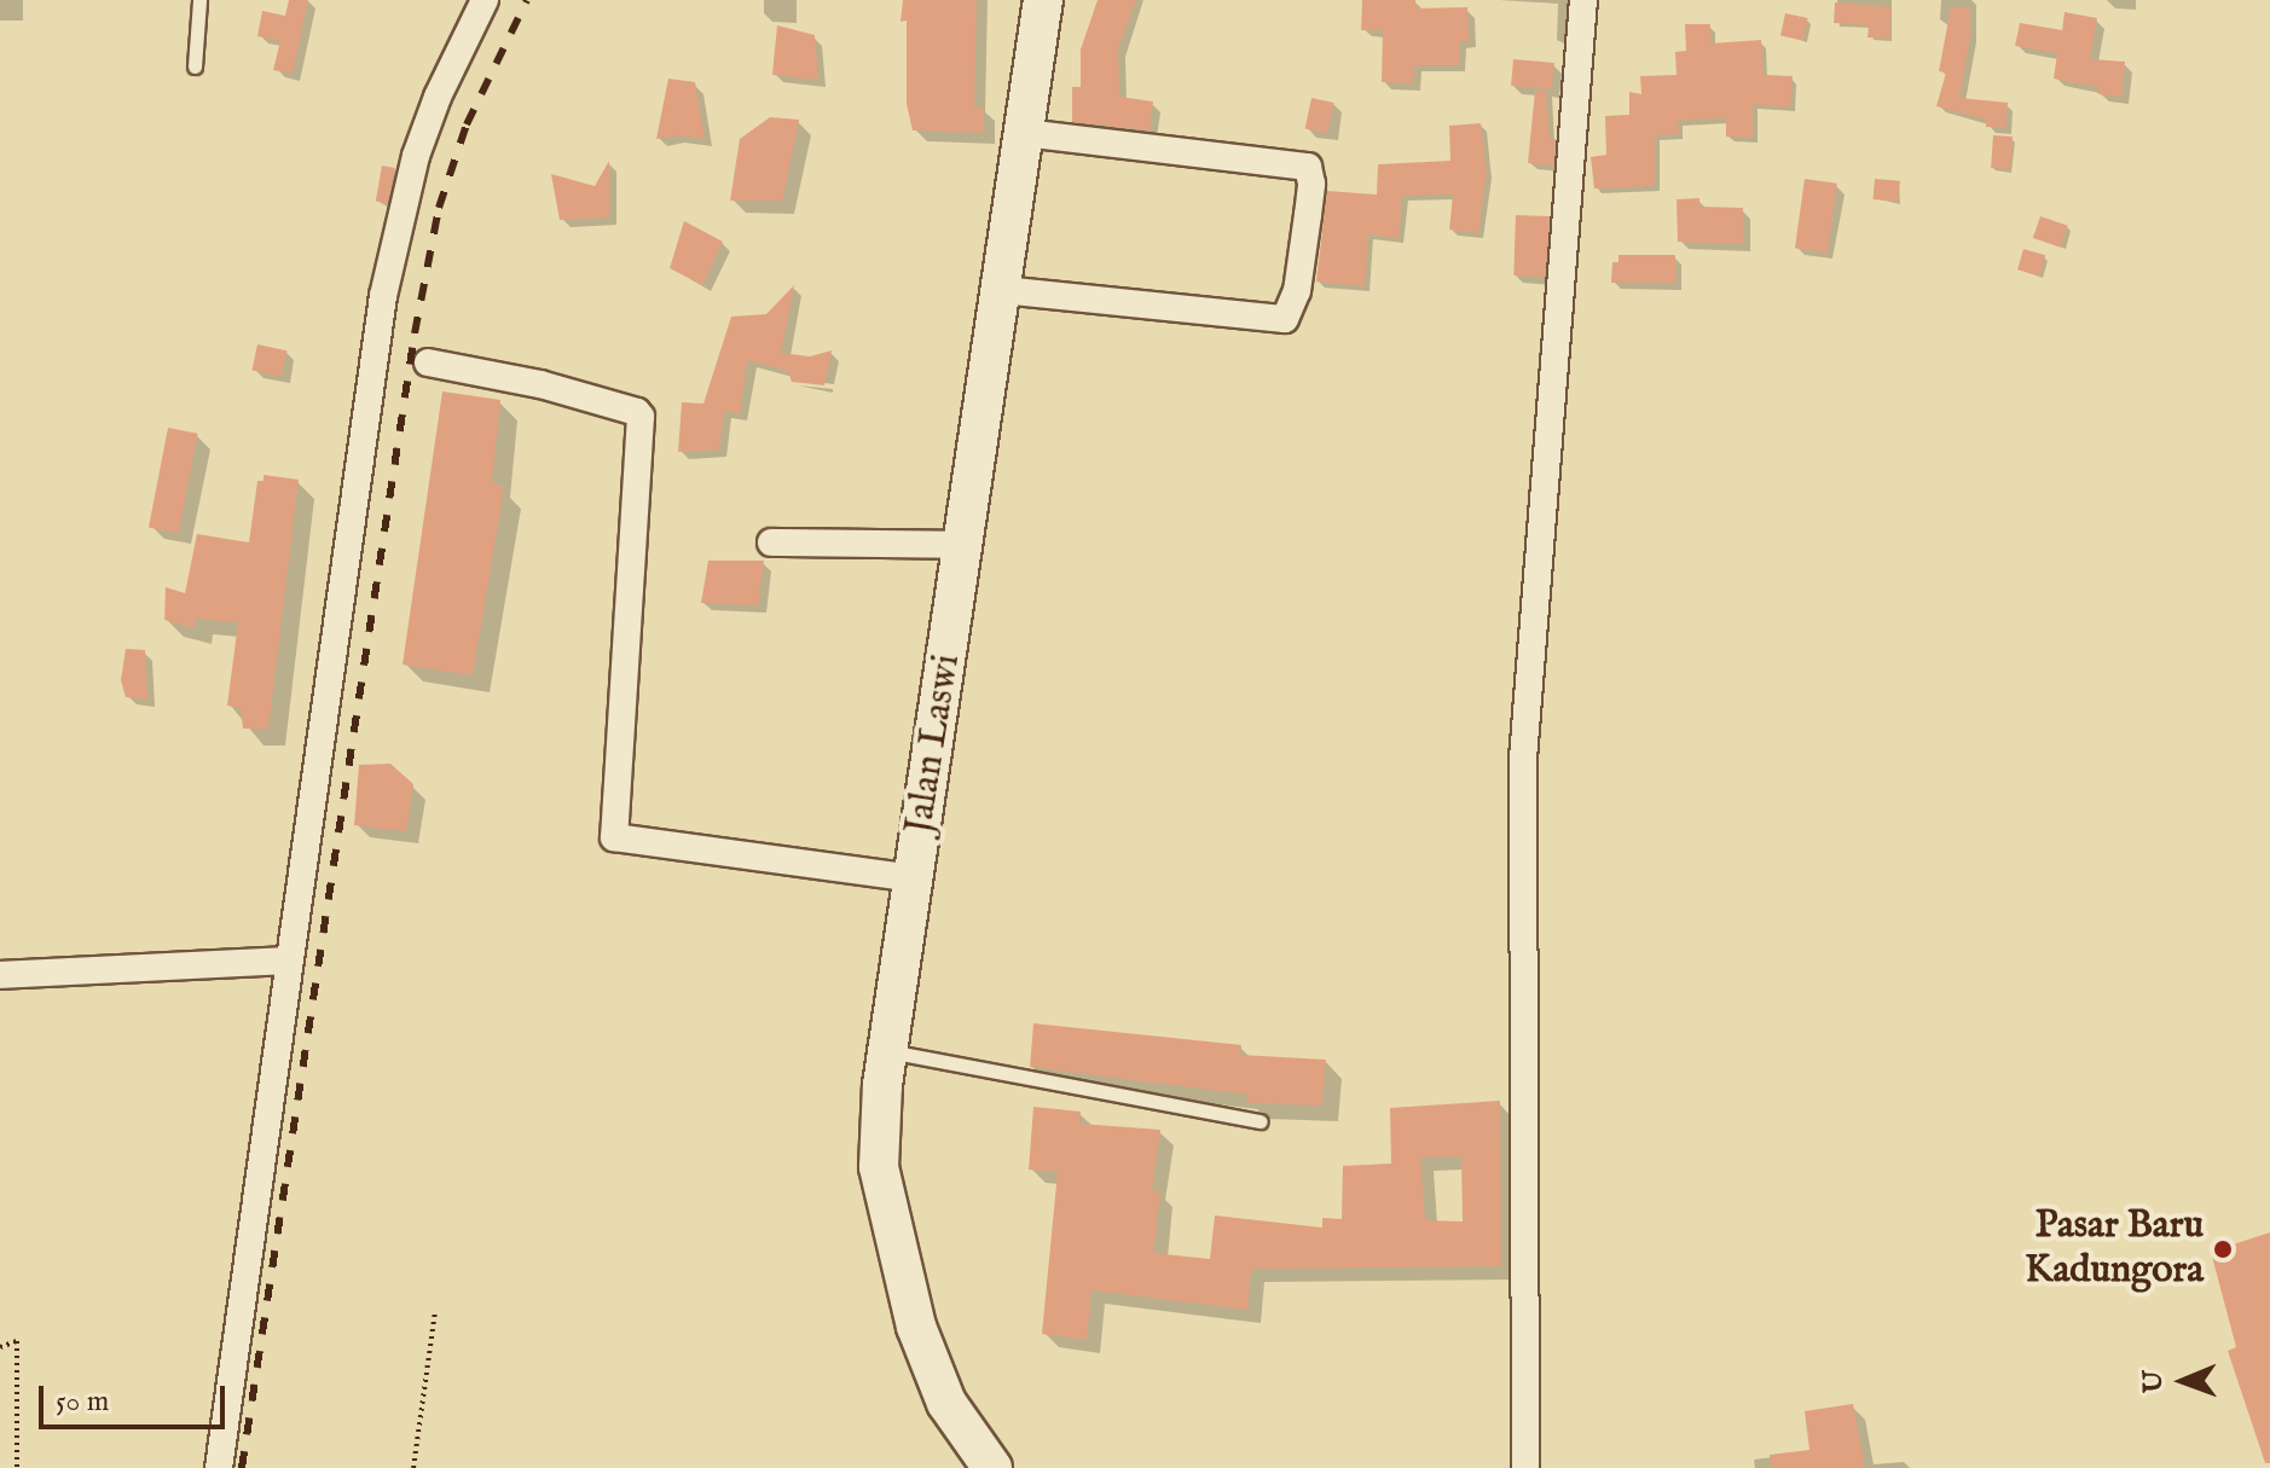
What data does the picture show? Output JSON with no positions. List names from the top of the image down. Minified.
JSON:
{"streets":{"street":["Jalan Laswi"]},"places":["Pasar Baru Kadungora"],"scale_bar":"50 m","north":"left"}
